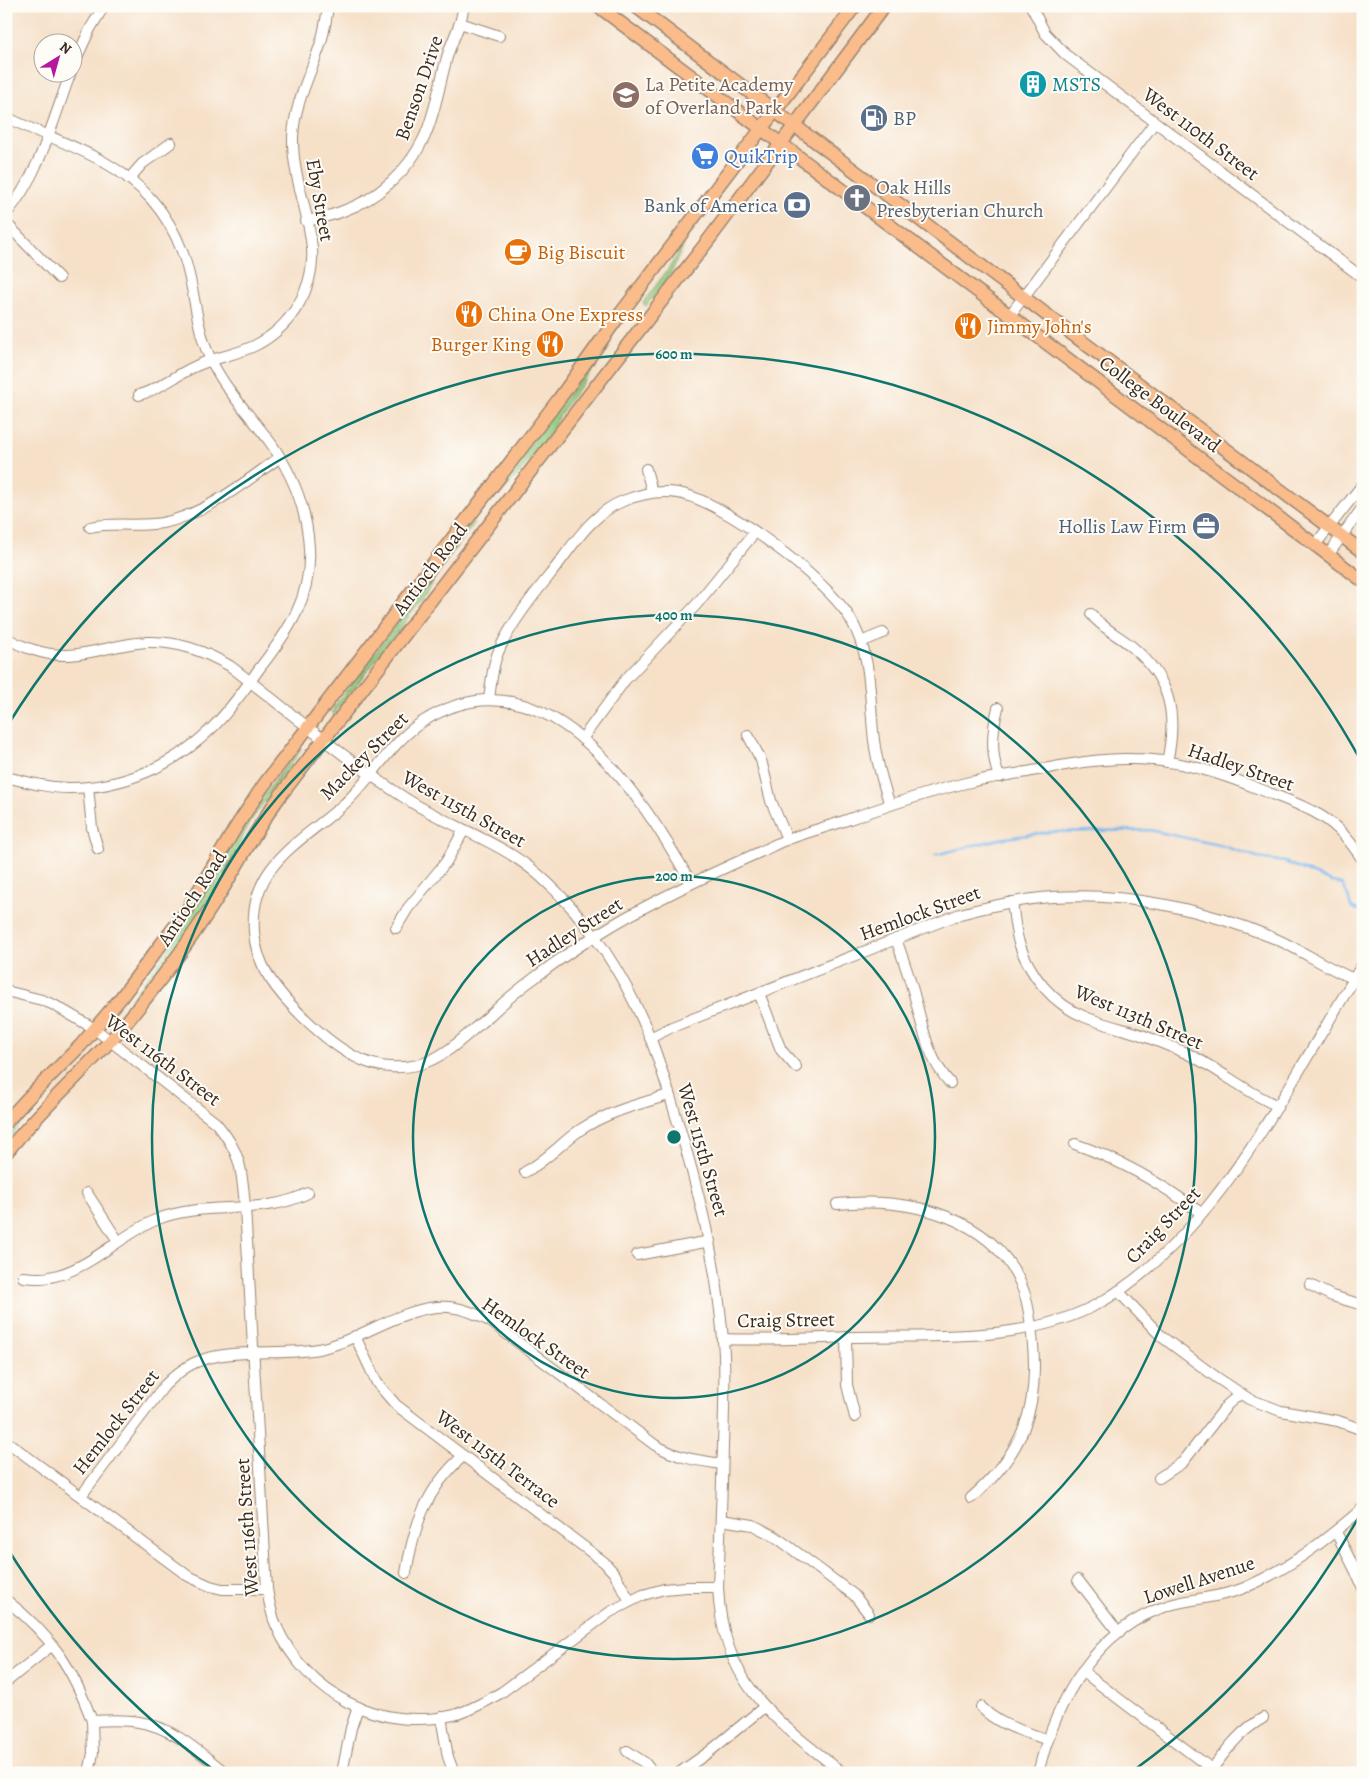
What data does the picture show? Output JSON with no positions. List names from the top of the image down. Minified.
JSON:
{"streets":{"main road":["College Boulevard","Antioch Road"],"street":["Benson Drive","West 110th Street","Eby Street","Mackey Street","Hadley Street","West 115th Street","Hemlock Street","West 113th Street","West 116th Street","Craig Street","West 115th Terrace","Lowell Avenue"]},"crossings":[["Benson Drive","Eby Street"],["College Boulevard","Antioch Road"],["Antioch Road","West 115th Street"],["Antioch Road","West 116th Street"],["Mackey Street","Hadley Street"],["Mackey Street","West 115th Street"],["Hadley Street","West 115th Street"],["West 115th Street","Hemlock Street"],["West 115th Street","West 116th Street"],["West 115th Street","Craig Street"],["Hemlock Street","West 113th Street"],["Hemlock Street","West 116th Street"],["Hemlock Street","Craig Street"],["Hemlock Street","West 115th Terrace"],["West 113th Street","Craig Street"],["West 116th Street","West 115th Terrace"]],"places":{"building":["MSTS"],"school or university":["La Petite Academy of Overland Park"],"fuel station":["BP"],"supermarket":["QuikTrip"],"church":["Oak Hills Presbyterian Church"],"bank":["Bank of America"],"cafe":["Big Biscuit"],"restaurant":["China One Express","Jimmy John's","Burger King"],"office":["Hollis Law Firm"]},"north":"top right","rings":["600 m","400 m","200 m"]}
